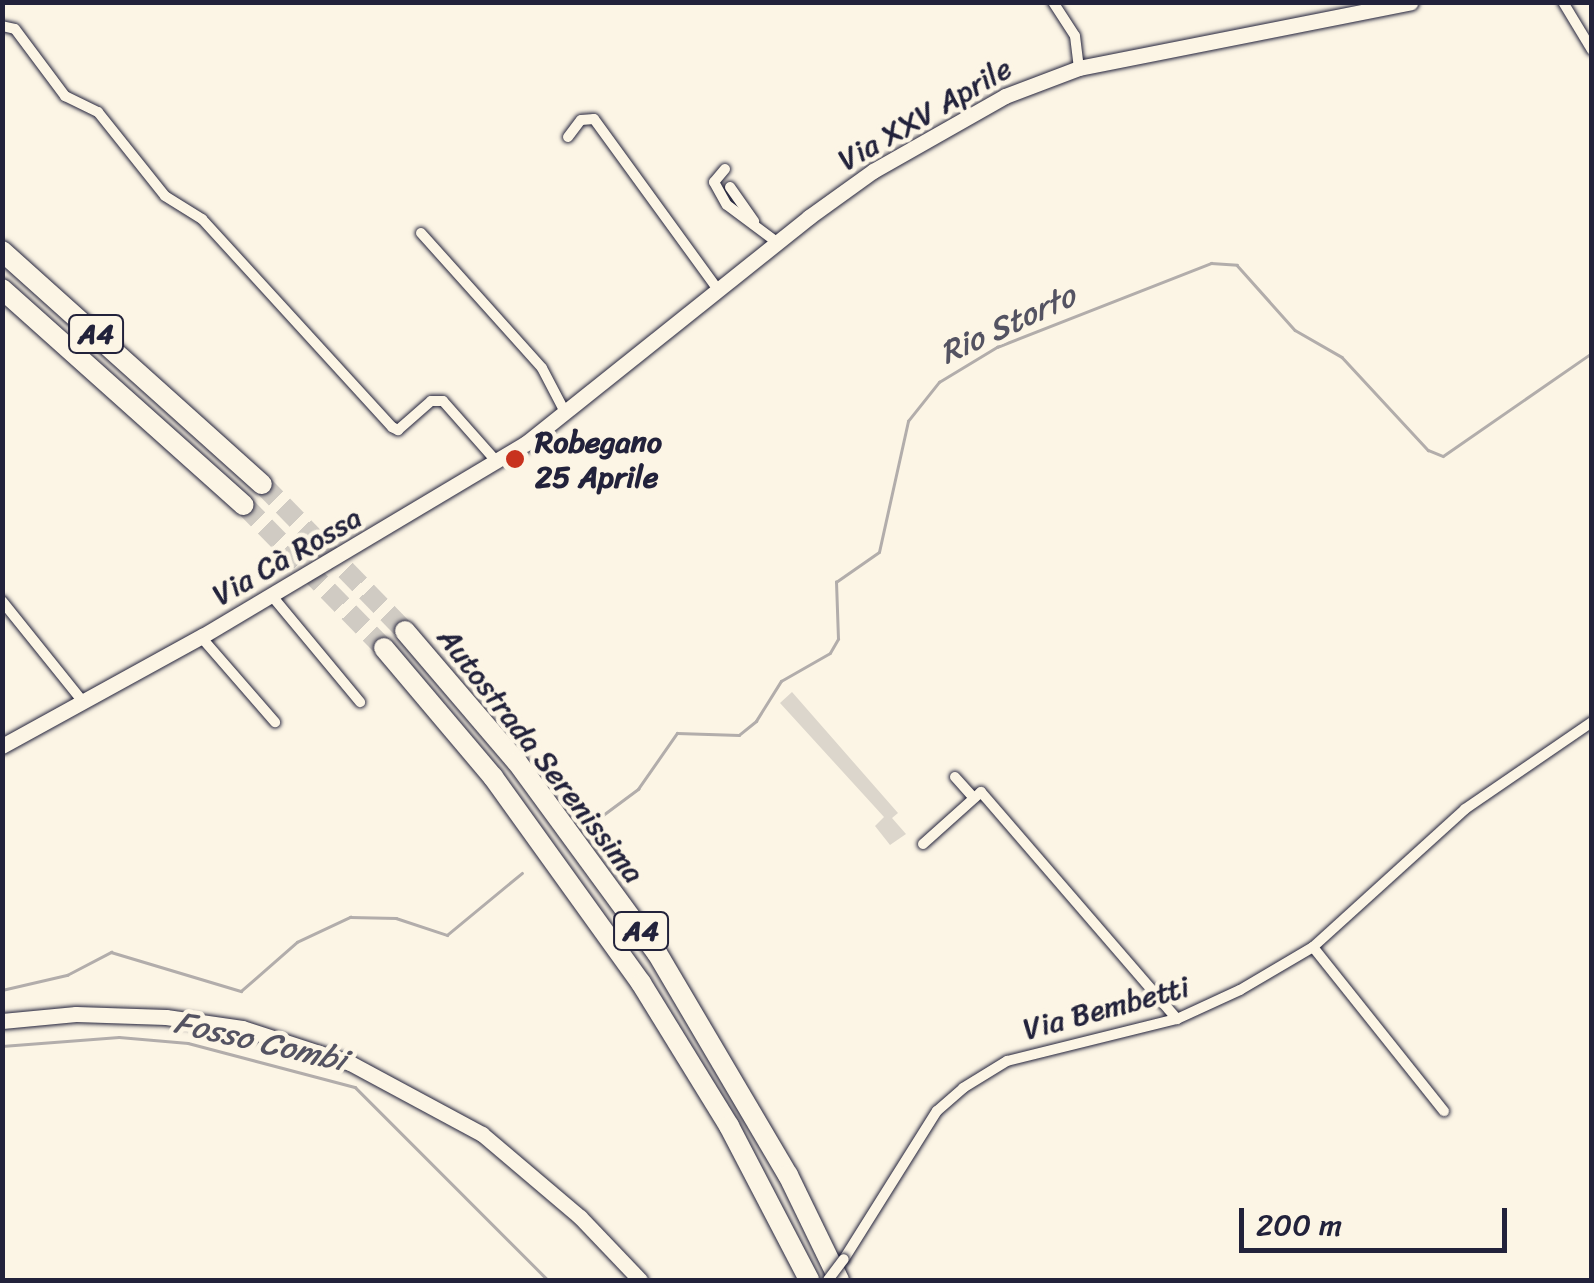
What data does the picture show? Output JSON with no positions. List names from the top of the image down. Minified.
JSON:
{"streets":{"highway":["A4","Autostrada Serenissima"],"main road":["Via XXV Aprile","Via Cà Rossa"],"street":["Via Bembetti"]},"crossings":[["Via XXV Aprile","Via Cà Rossa"],["Autostrada Serenissima","Via Bembetti"]],"water":["Rio Storto","Fosso Combi"],"places":["Robegano 25 Aprile"],"scale_bar":"200 m"}
